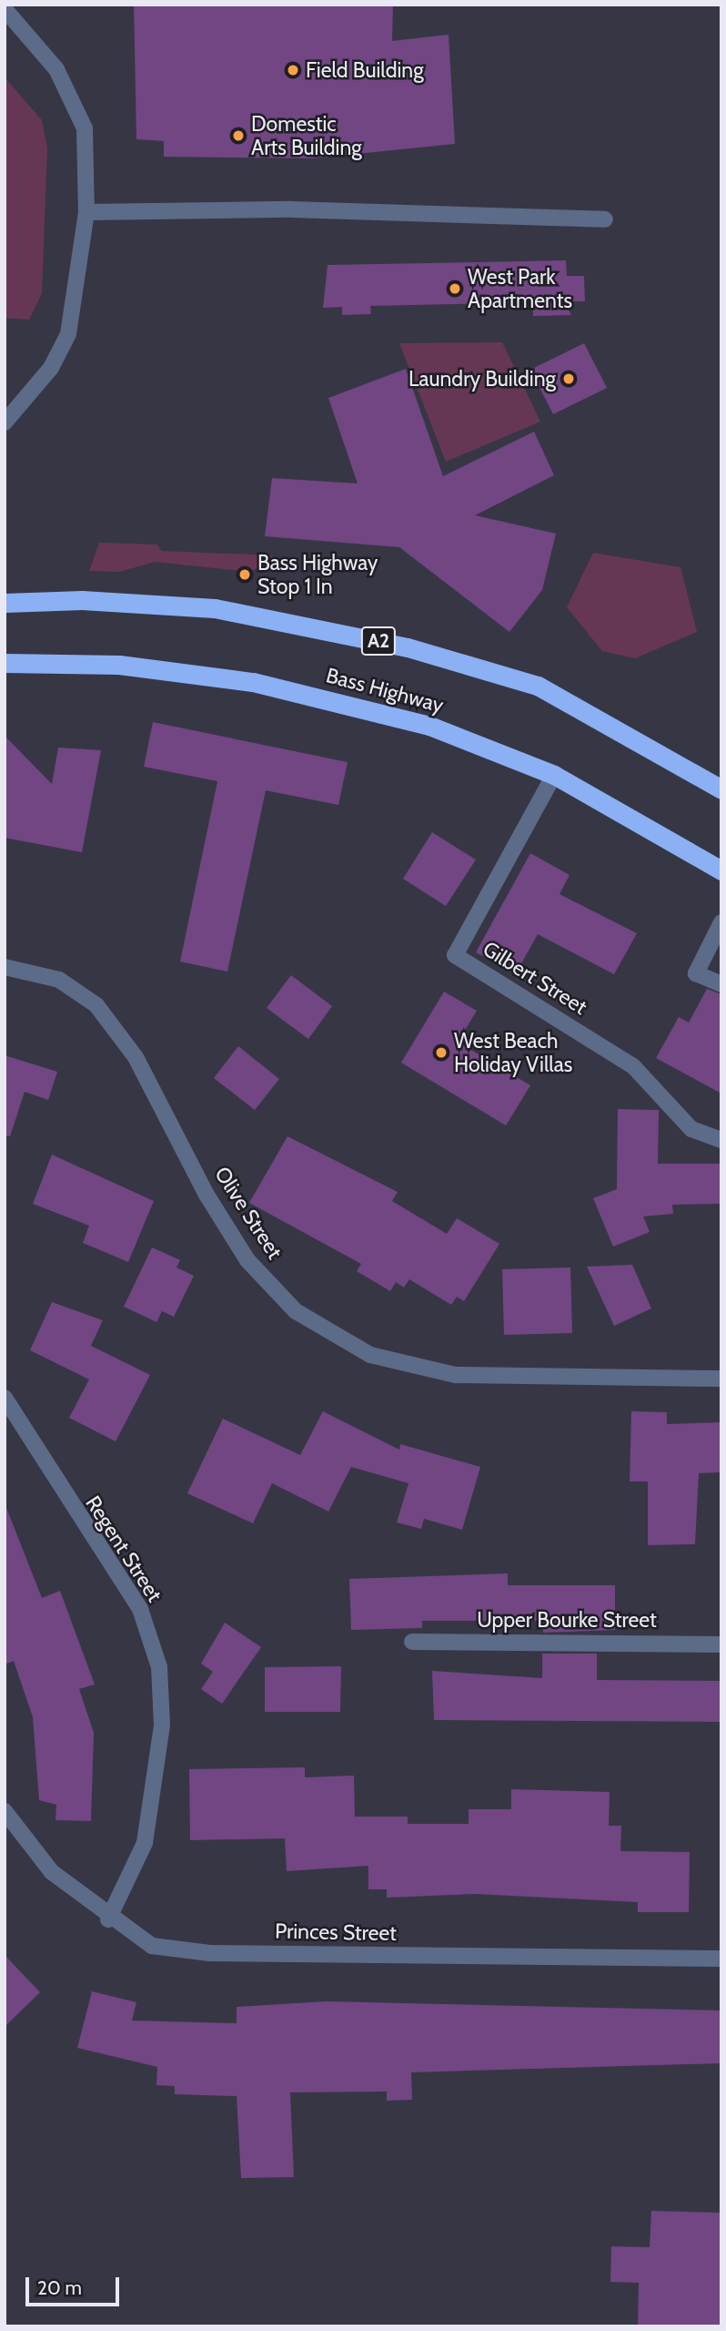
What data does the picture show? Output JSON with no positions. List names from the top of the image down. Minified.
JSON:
{"streets":{"highway":["A2","Bass Highway"],"street":["Gilbert Street","Olive Street","Regent Street","Upper Bourke Street","Princes Street"]},"crossings":[["Bass Highway","Gilbert Street"],["Regent Street","Princes Street"]],"places":["Field Building","Domestic Arts Building","West Park Apartments","Laundry Building","Bass Highway Stop 1 In","West Beach Holiday Villas"],"scale_bar":"20 m"}
